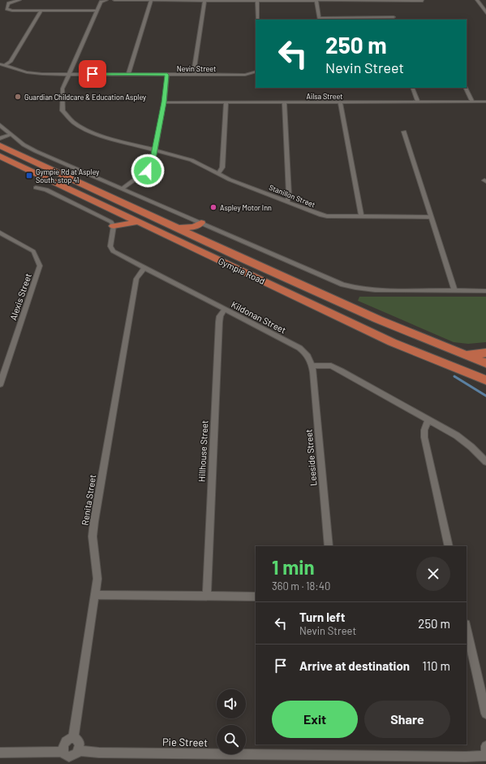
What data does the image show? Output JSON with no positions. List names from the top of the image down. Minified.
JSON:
{"streets":{"highway":["Gympie Road"],"street":["Nevin Street","Ailsa Street","Stanillon Street","Alexis Street","Kildonan Street","Hillhouse Street","Leeside Street","Renita Street","Pie Street"]},"crossings":[["Nevin Street","Stanillon Street"],["Kildonan Street","Hillhouse Street"],["Kildonan Street","Leeside Street"],["Kildonan Street","Renita Street"],["Renita Street","Pie Street"]],"places":{"other":["Guardian Childcare & Education Aspley","Aspley Motor Inn"],"transit":["Gympie Rd at Aspley South, stop 41"]},"page":{"turn":["250 m","Nevin Street"],"heading":["1 min","360 m · 18:40"],"list":[{"name":"Turn left","note":"Nevin Street","value":"250 m"},{"name":"Arrive at destination","value":"110 m"}],"buttons":["Exit","Share"]}}
